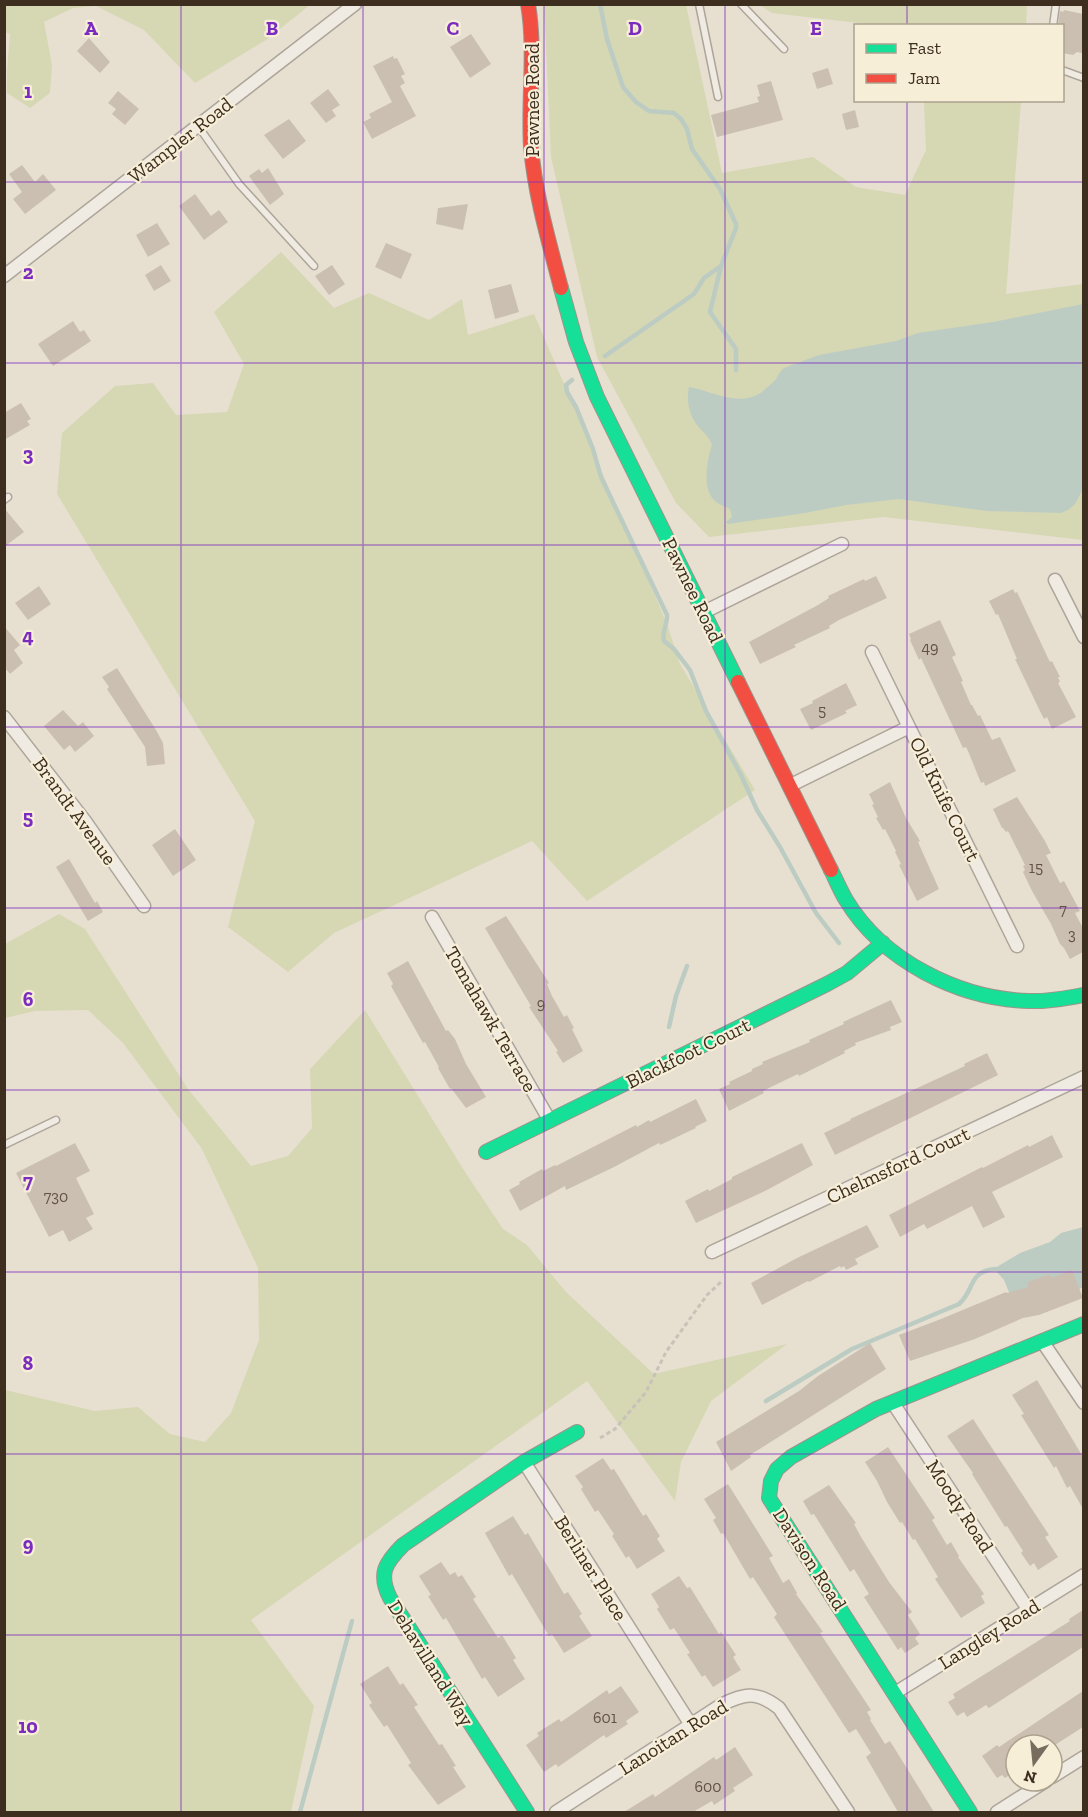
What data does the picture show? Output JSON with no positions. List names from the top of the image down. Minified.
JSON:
{"streets":{"street":["Pawnee Road","Wampler Road","Old Knife Court","Brandt Avenue","Tomahawk Terrace","Blackfoot Court","Chelmsford Court","Moody Road","Davison Road","Berliner Place","Langley Road","Dehavilland Way","Lanoitan Road"]},"crossings":[["Pawnee Road","Blackfoot Court"],["Tomahawk Terrace","Blackfoot Court"],["Moody Road","Davison Road"],["Moody Road","Langley Road"],["Davison Road","Langley Road"],["Berliner Place","Dehavilland Way"],["Berliner Place","Lanoitan Road"]],"house_numbers":["49","5","15","7","3","9","730","601","600"],"legend":["Fast","Jam"],"north":"bottom","grid":{"columns":["A","B","C","D","E"],"rows":["1","2","3","4","5","6","7","8","9","10"]}}
